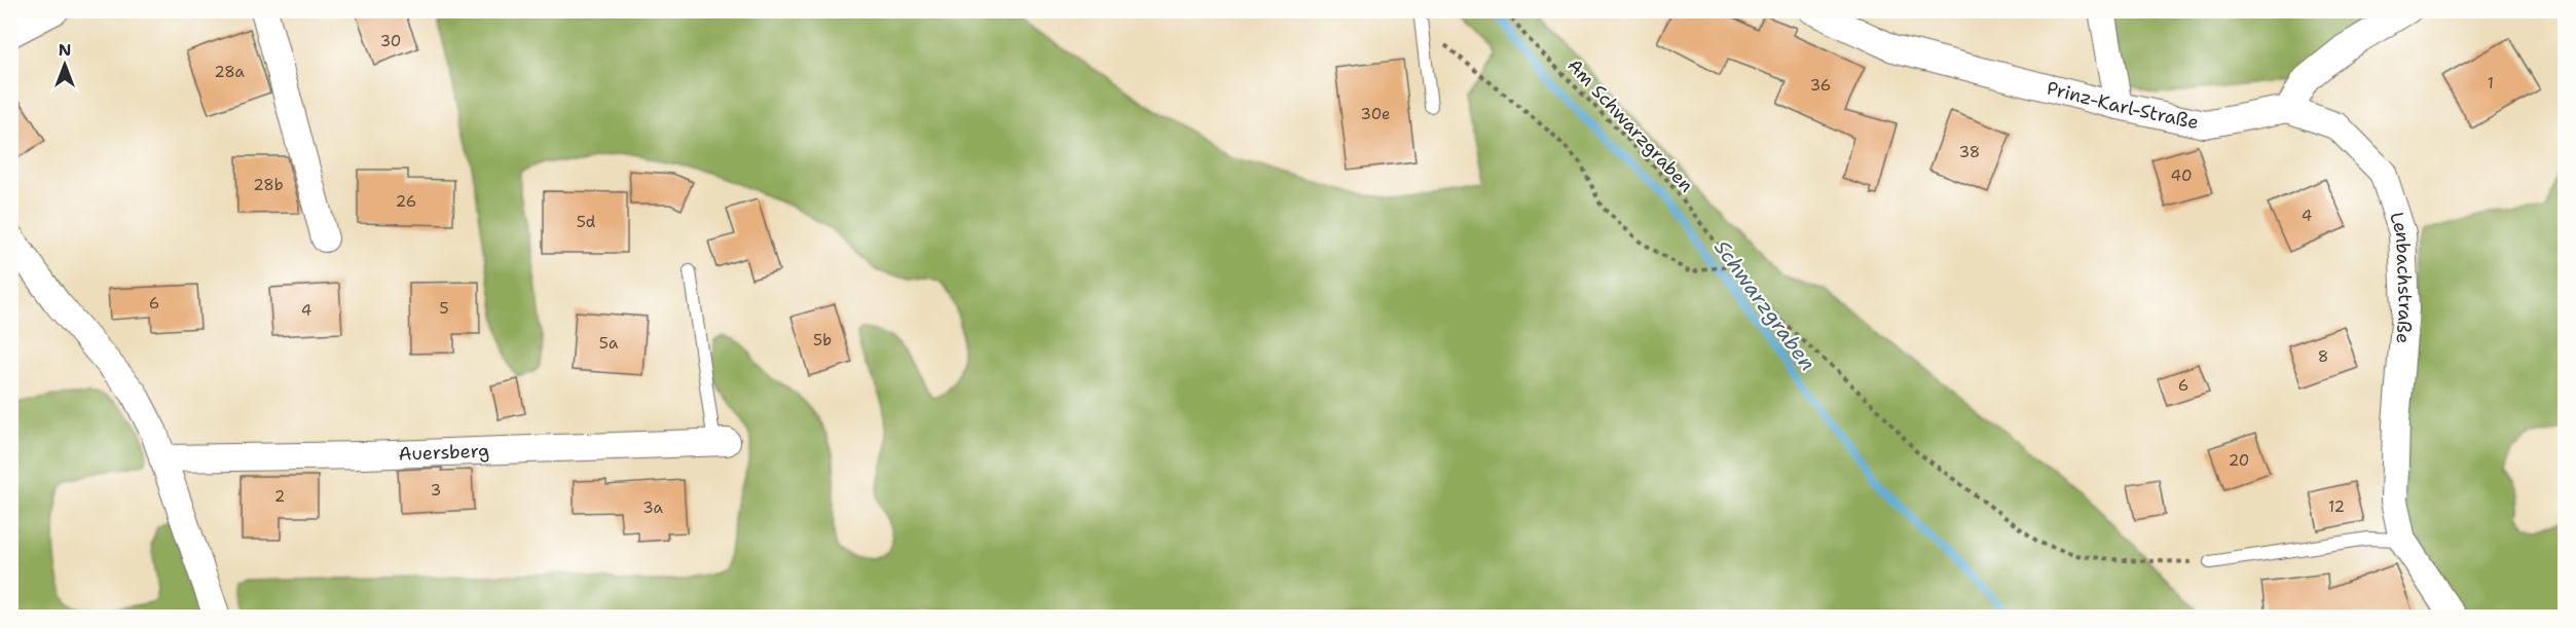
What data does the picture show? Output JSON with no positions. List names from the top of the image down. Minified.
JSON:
{"streets":{"street":["Prinz-Karl-Straße","Lenbachstraße","Auersberg"],"path":["Am Schwarzgraben"]},"crossings":[["Prinz-Karl-Straße","Lenbachstraße"]],"water":["Schwarzgraben"],"house_numbers":["30","28a","1","36","30e","38","40","28b","26","4","5d","6","5","4","5b","5a","8","6","20","3","2","12","3a"],"north":"top"}
